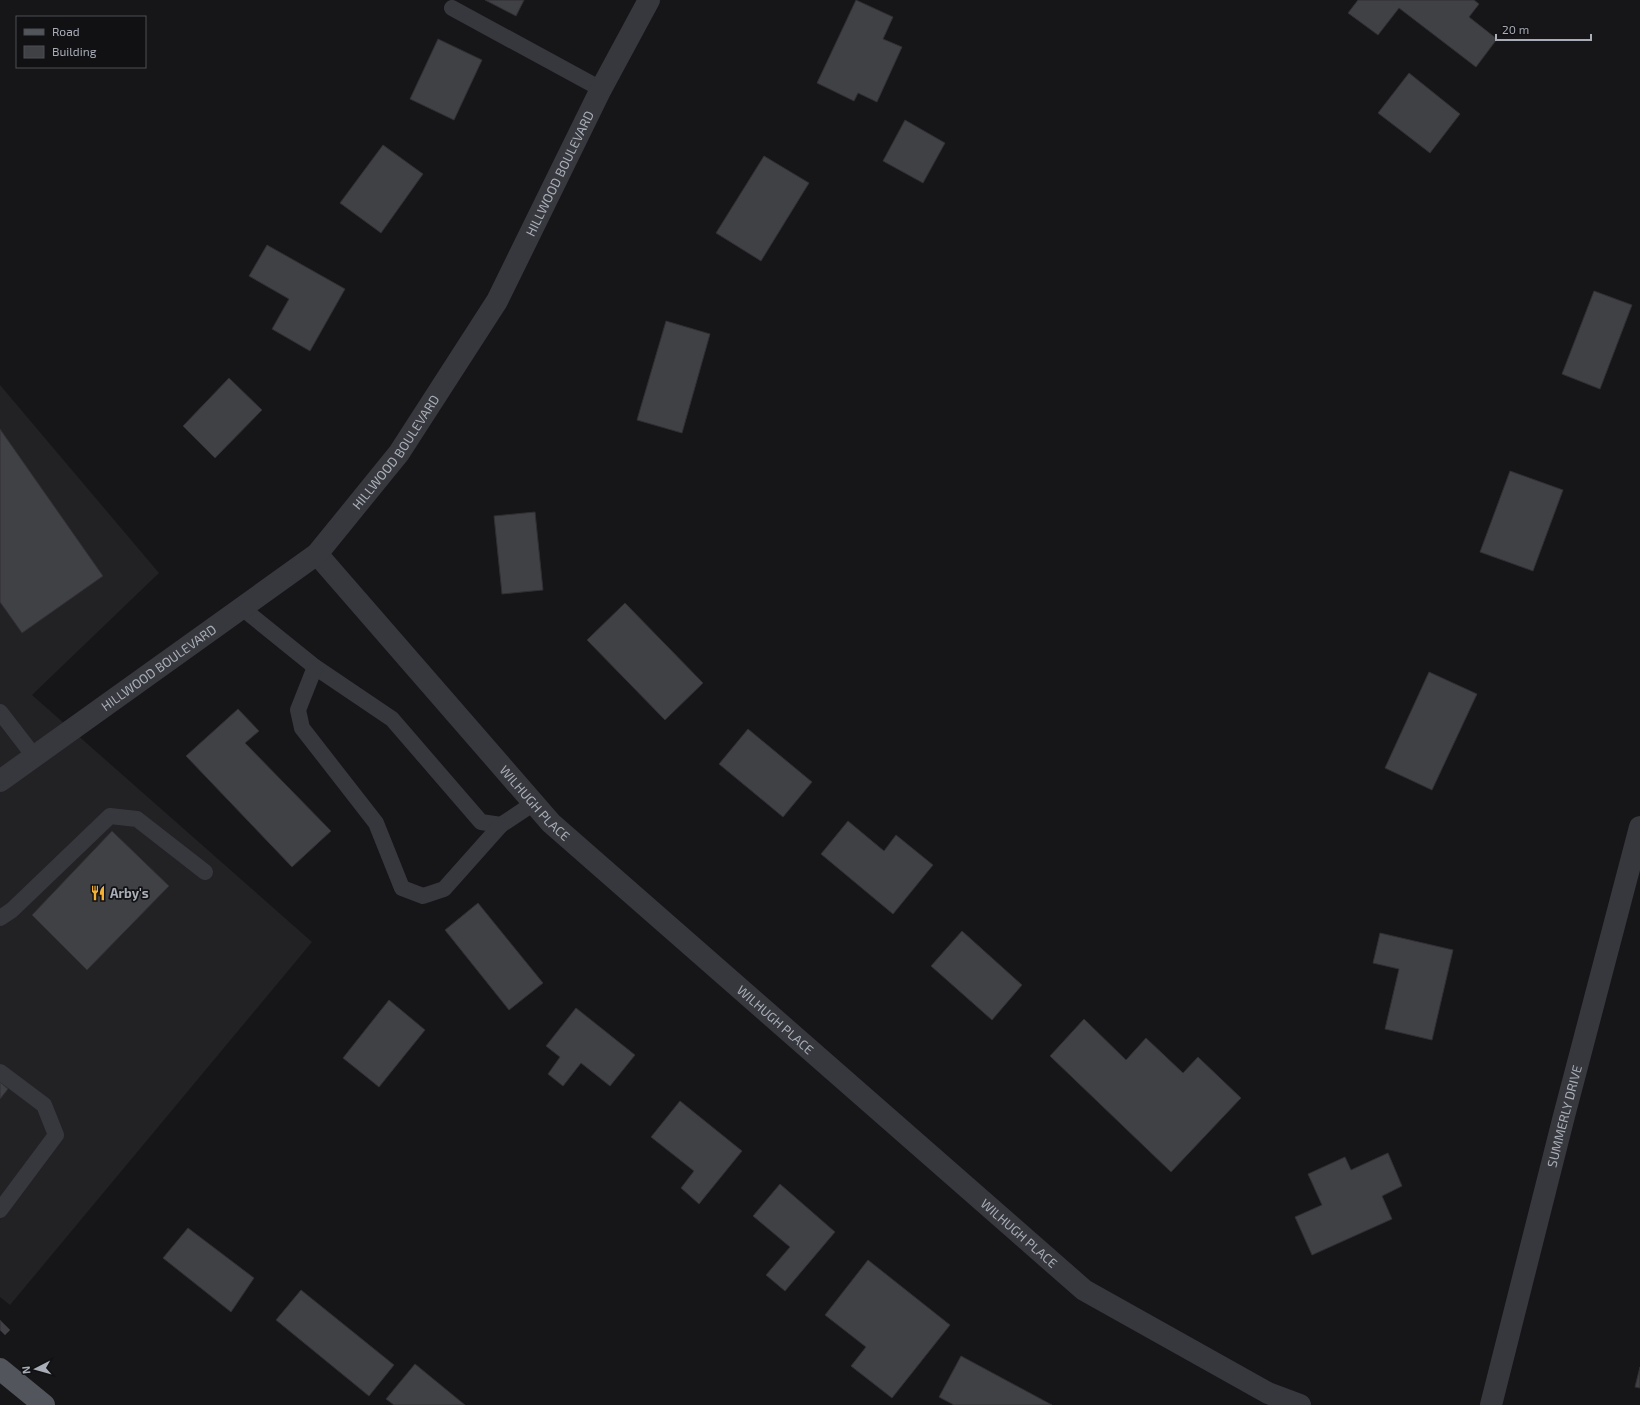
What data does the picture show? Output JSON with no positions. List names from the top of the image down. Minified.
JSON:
{"streets":{"street":["HILLWOOD BOULEVARD","WILHUGH PLACE","SUMMERLY DRIVE"]},"crossings":[["HILLWOOD BOULEVARD","WILHUGH PLACE"]],"places":{"restaurant":["Arby's"]},"legend":["Road","Building"],"scale_bar":"20 m","north":"left"}
